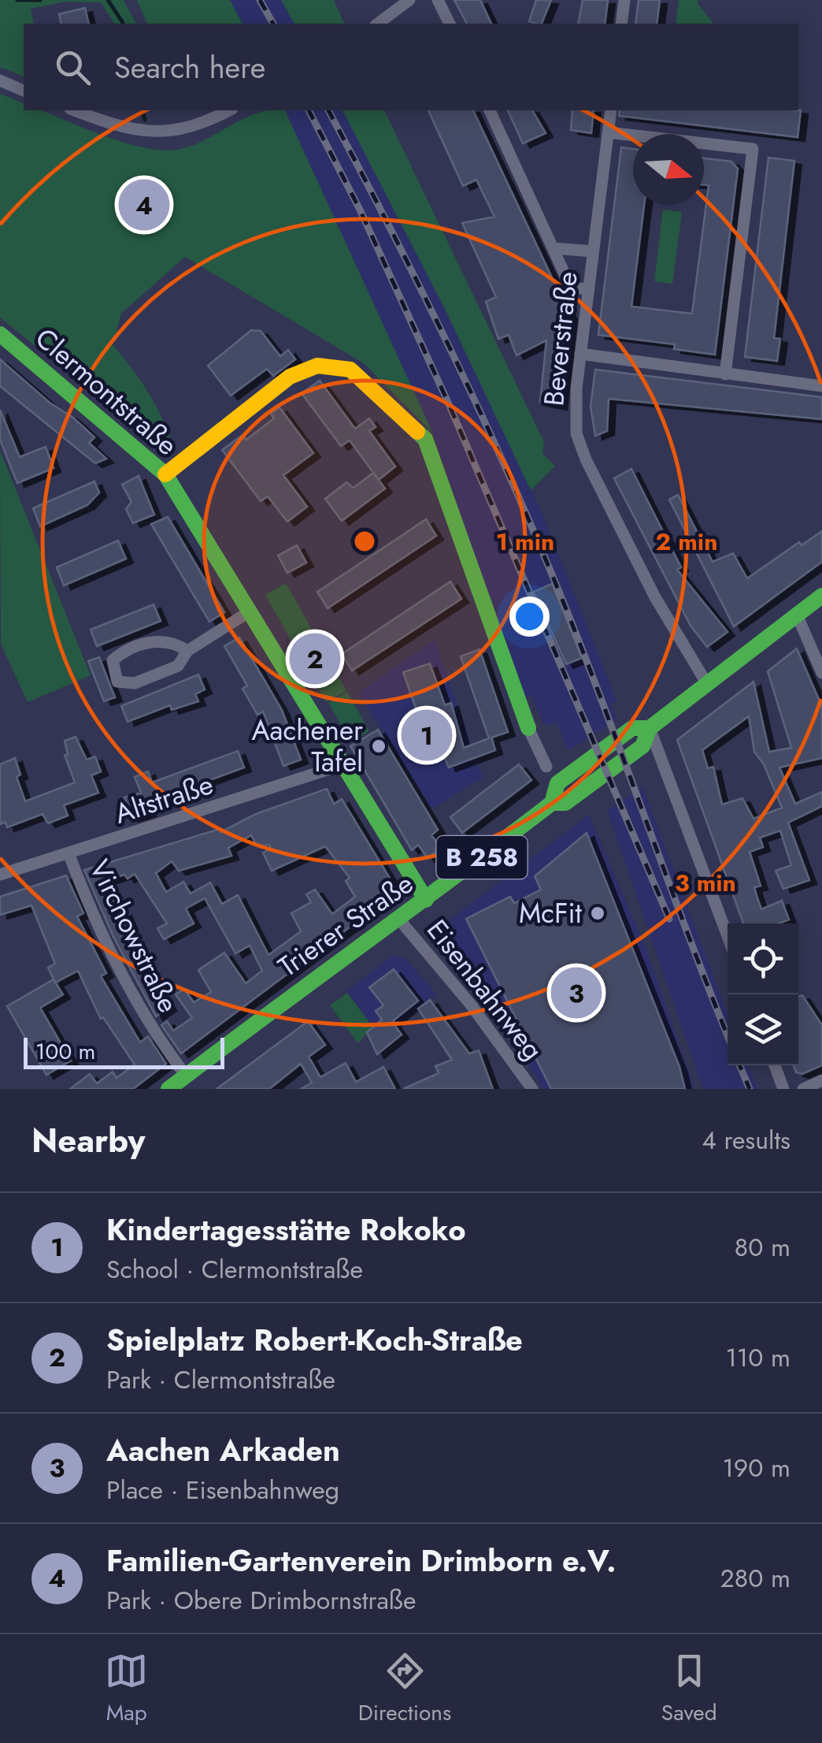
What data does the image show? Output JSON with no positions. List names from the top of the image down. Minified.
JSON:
{"streets":{"street":["Beverstraße","Clermontstraße","Altstraße","B 258","Trierer Straße","Virchowstraße","Eisenbahnweg"]},"crossings":[["Beverstraße","B 258"],["Clermontstraße","Altstraße"],["Clermontstraße","Trierer Straße"],["Altstraße","Virchowstraße"],["B 258","Trierer Straße"],["Trierer Straße","Virchowstraße"],["Trierer Straße","Eisenbahnweg"]],"places":["Aachener Tafel","McFit"],"scale_bar":"100 m","north":"right","page":{"search":"Search here","pins":["4","2","1","3"],"scale":"100 m","heading":["Nearby","4 results"],"list":[{"mark":"1","name":"Kindertagesstätte Rokoko","note":"School · Clermontstraße","value":"80 m"},{"mark":"2","name":"Spielplatz Robert-Koch-Straße","note":"Park · Clermontstraße","value":"110 m"},{"mark":"3","name":"Aachen Arkaden","note":"Place · Eisenbahnweg","value":"190 m"},{"mark":"4","name":"Familien-Gartenverein Drimborn e.V.","note":"Park · Obere Drimbornstraße","value":"280 m"}],"nav":["Map","Directions","Saved"]},"rings":["1 min","2 min","3 min"]}
